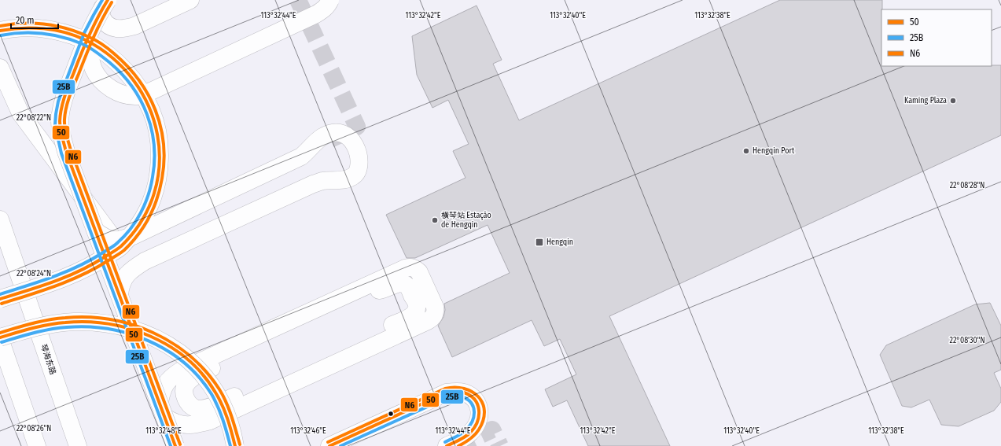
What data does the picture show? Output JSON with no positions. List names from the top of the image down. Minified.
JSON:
{"streets":{"main road":["琴海东路"]},"places":{"other":["Kaming Plaza","Hengqin Port","橫琴站 Estação de Hengqin"],"transit":["Hengqin"]},"lines":["transit line 50","transit line 25B","transit line N6"],"legend":["50","25B","N6"],"scale_bar":"20 m","coordinates":["113°32'44\"E","113°32'42\"E","113°32'40\"E","113°32'38\"E","22°08'22\"N","22°08'28\"N","22°08'24\"N","22°08'30\"N","22°08'26\"N","113°32'48\"E","113°32'46\"E"]}
